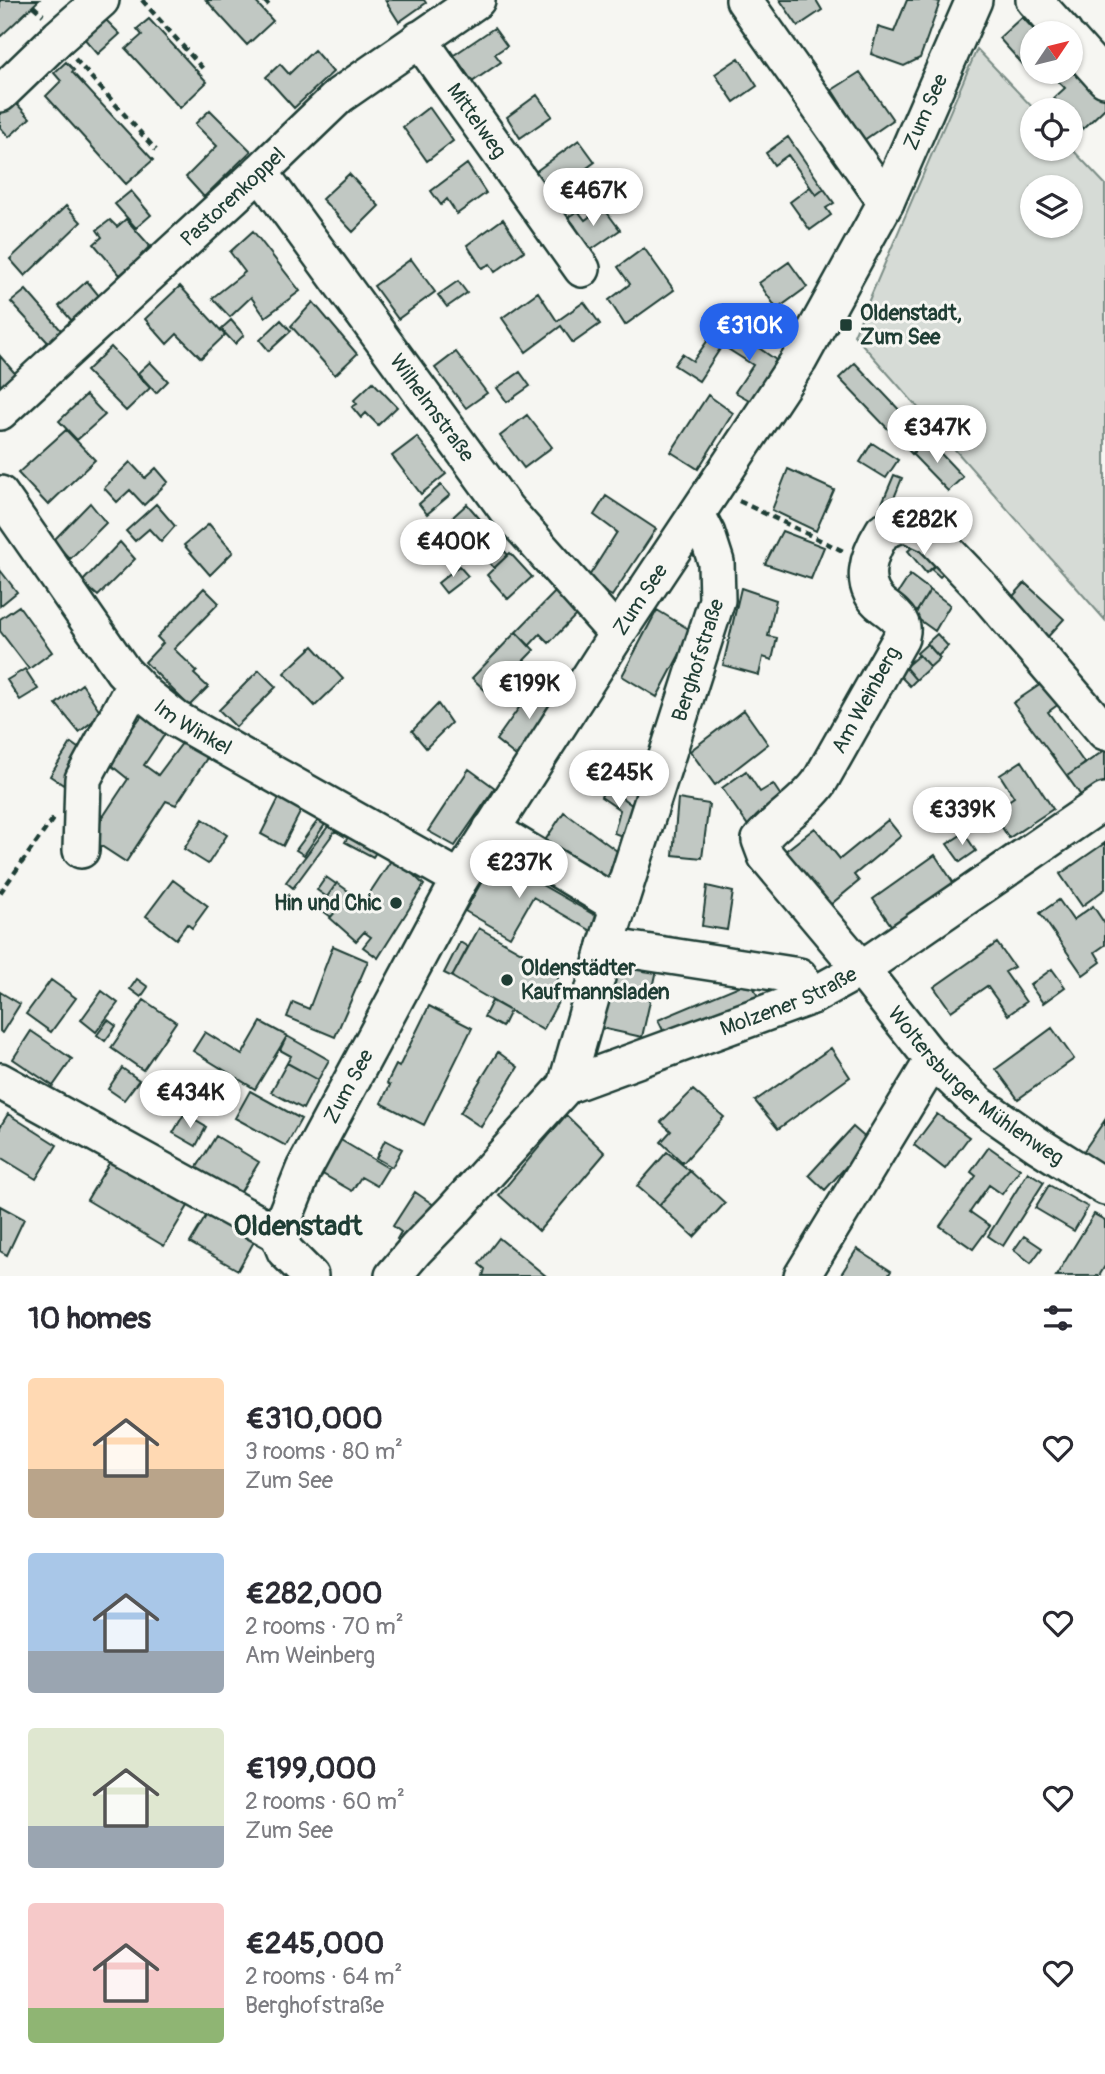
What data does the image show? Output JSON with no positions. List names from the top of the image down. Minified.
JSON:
{"streets":{"street":["Zum See","Mittelweg","Pastorenkoppel","Wilhelmstraße","Berghofstraße","Am Weinberg","Im Winkel","Molzener Straße","Woltersburger Mühlenweg"]},"crossings":[["Zum See","Wilhelmstraße"],["Zum See","Berghofstraße"],["Zum See","Im Winkel"],["Mittelweg","Pastorenkoppel"],["Pastorenkoppel","Wilhelmstraße"],["Berghofstraße","Molzener Straße"],["Am Weinberg","Molzener Straße"],["Am Weinberg","Woltersburger Mühlenweg"],["Molzener Straße","Woltersburger Mühlenweg"]],"districts":["Oldenstadt"],"places":{"transit":["Oldenstadt, Zum See"],"other":["Hin und Chic","Oldenstädter Kaufmannsladen"]},"north":"top right","page":{"price":["€467K","€310K","€347K","€282K","€400K","€199K","€245K","€339K","€237K","€434K"],"heading":"10 homes","list":[{"name":"€310,000","note":"3 rooms · 80 m² · Zum See"},{"name":"€282,000","note":"2 rooms · 70 m² · Am Weinberg"},{"name":"€199,000","note":"2 rooms · 60 m² · Zum See"},{"name":"€245,000","note":"2 rooms · 64 m² · Berghofstraße"}]}}
